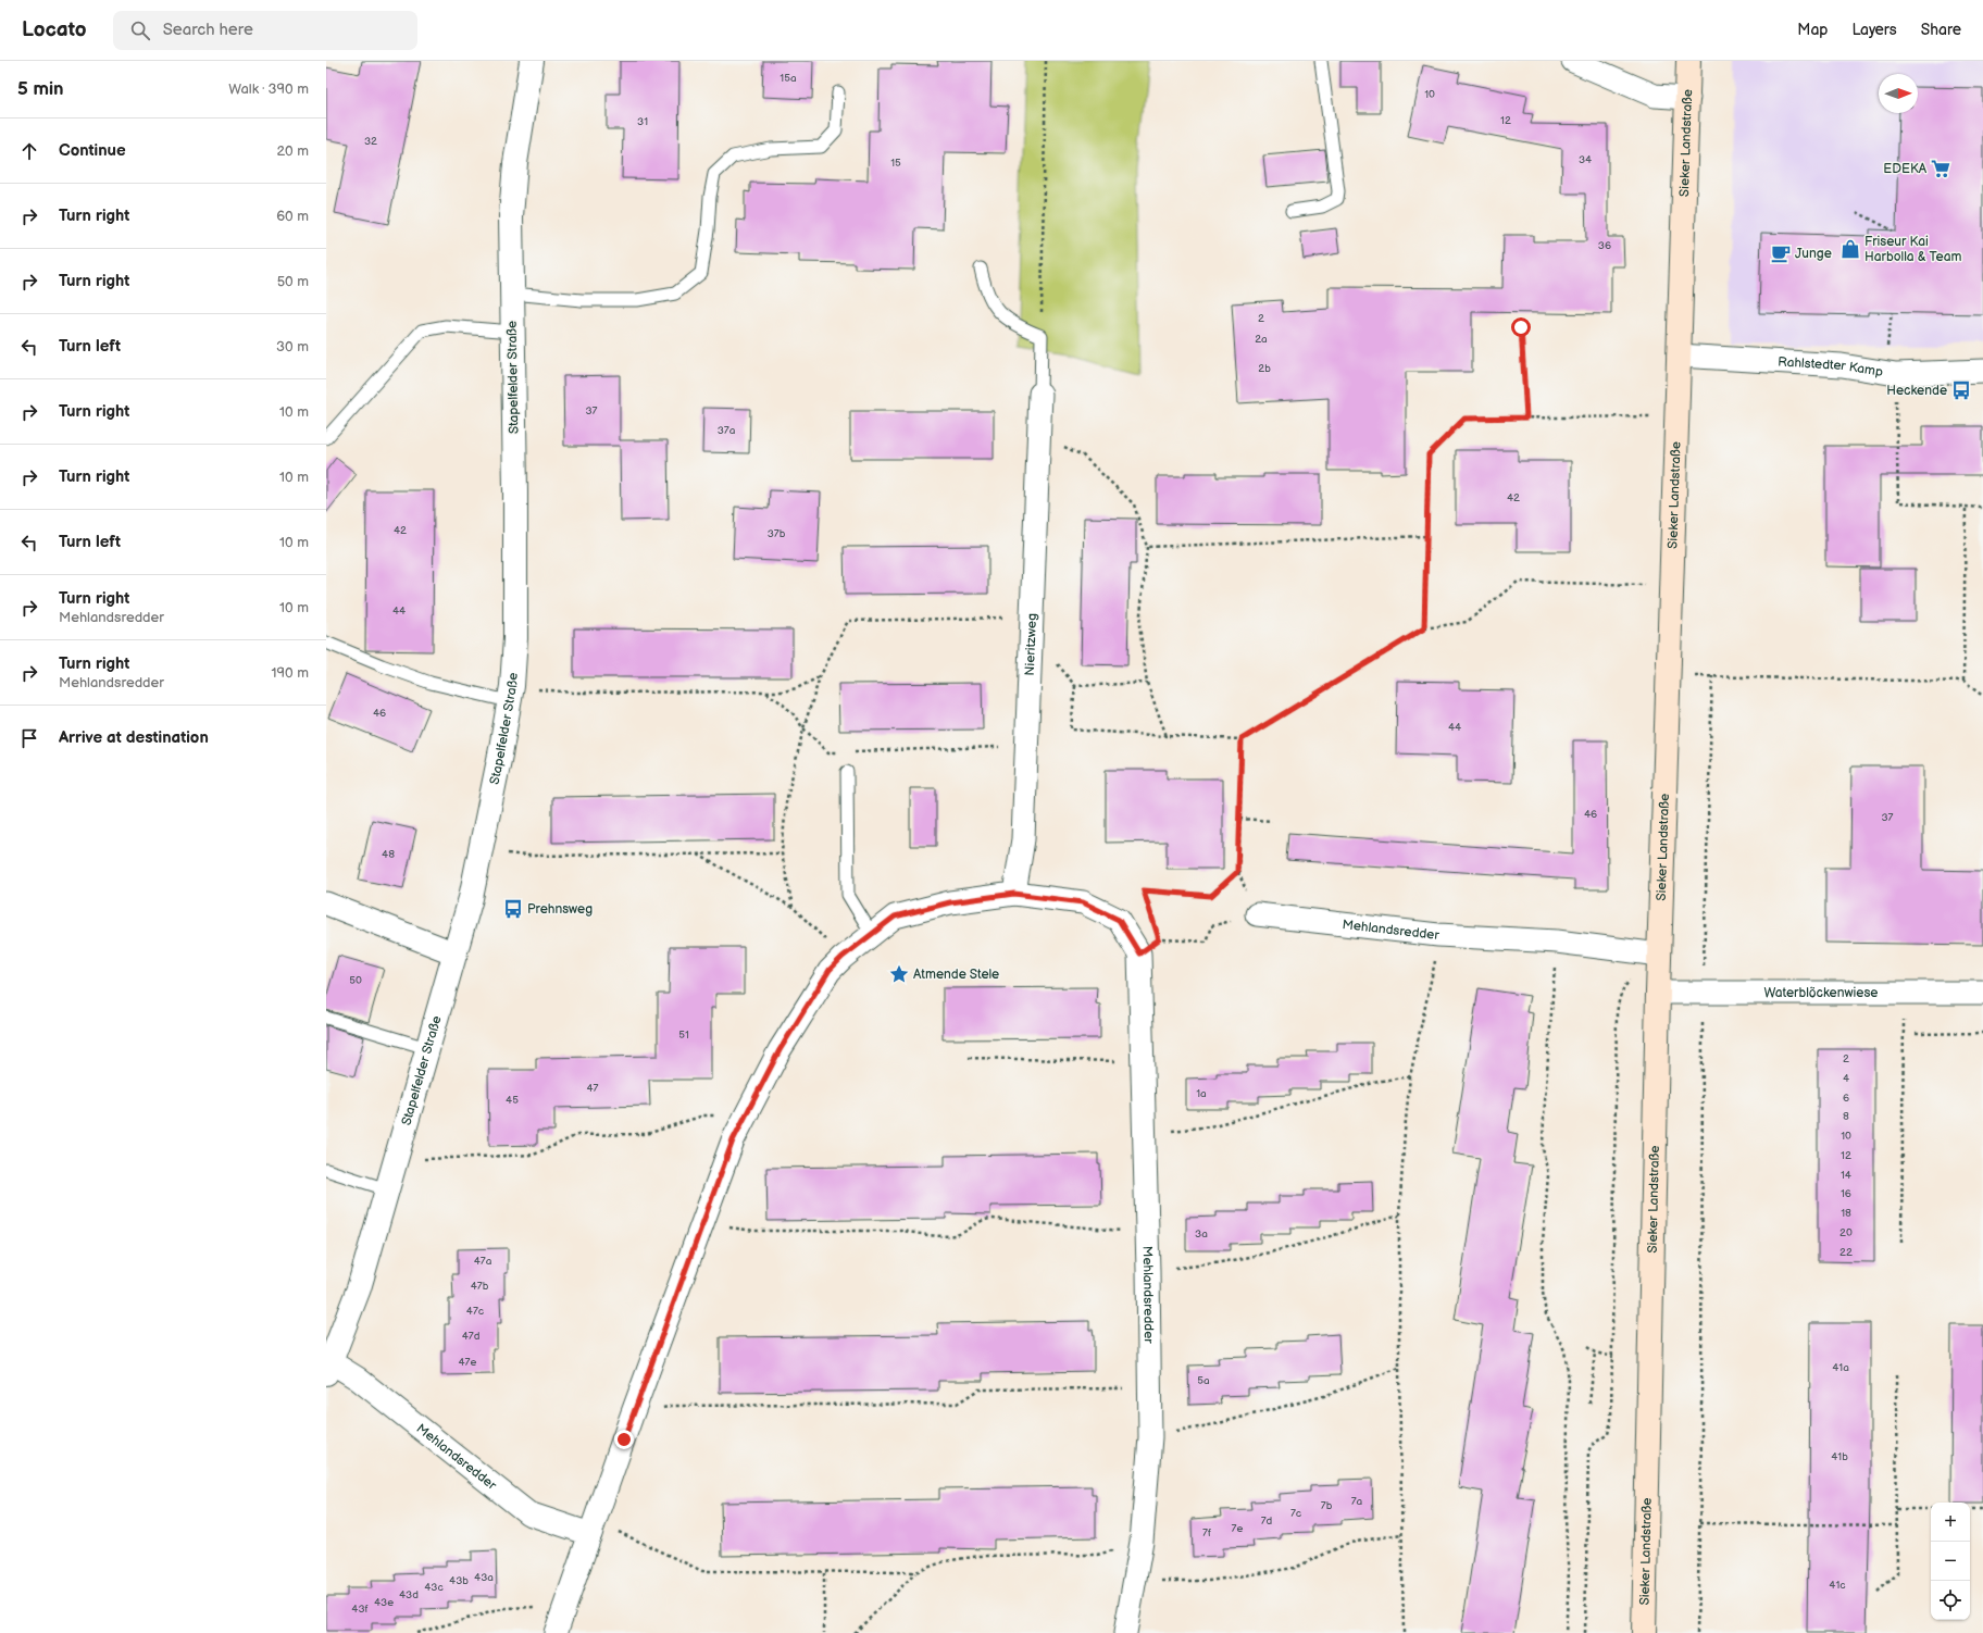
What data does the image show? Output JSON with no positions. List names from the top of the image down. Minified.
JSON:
{"streets":{"main road":["Sieker Landstraße"],"street":["Rahlstedter Kamp","Stapelfelder Straße","Nieritzweg","Mehlandsredder","Waterblöckenwiese"]},"crossings":[["Sieker Landstraße","Rahlstedter Kamp"],["Sieker Landstraße","Mehlandsredder"],["Sieker Landstraße","Waterblöckenwiese"],["Stapelfelder Straße","Mehlandsredder"]],"places":{"supermarket":["EDEKA"],"shop":["Friseur Kai Harbolla & Team"],"cafe":["Junge"],"bus stop":["Heckende","Prehnsweg"],"place":["Atmende Stele"]},"house_numbers":["15a","10","12","31","32","34","15","36","2","2a","2b","37","37a","42","42","37b","44","46","44","46","37","48","50","51","2","4","47","1a","6","45","8","10","12","14","16","18","20","3a","22","47a","47b","47c","47d","47e","41a","5a","41b","7a","7b","7c","7d","7e","7f","43a","43b","41c","43c","43d","43e","43f"],"north":"right","page":{"header":"Locato","search":"Search here","nav":["Map","Layers","Share"],"heading":["5 min","Walk · 390 m"],"list":[["Continue","20 m"],["Turn right","60 m"],["Turn right","50 m"],["Turn left","30 m"],["Turn right","10 m"],["Turn right","10 m"],["Turn left","10 m"],["Turn right","Mehlandsredder","10 m"],["Turn right","Mehlandsredder","190 m"],"Arrive at destination"],"map_buttons":["+","−"]}}
